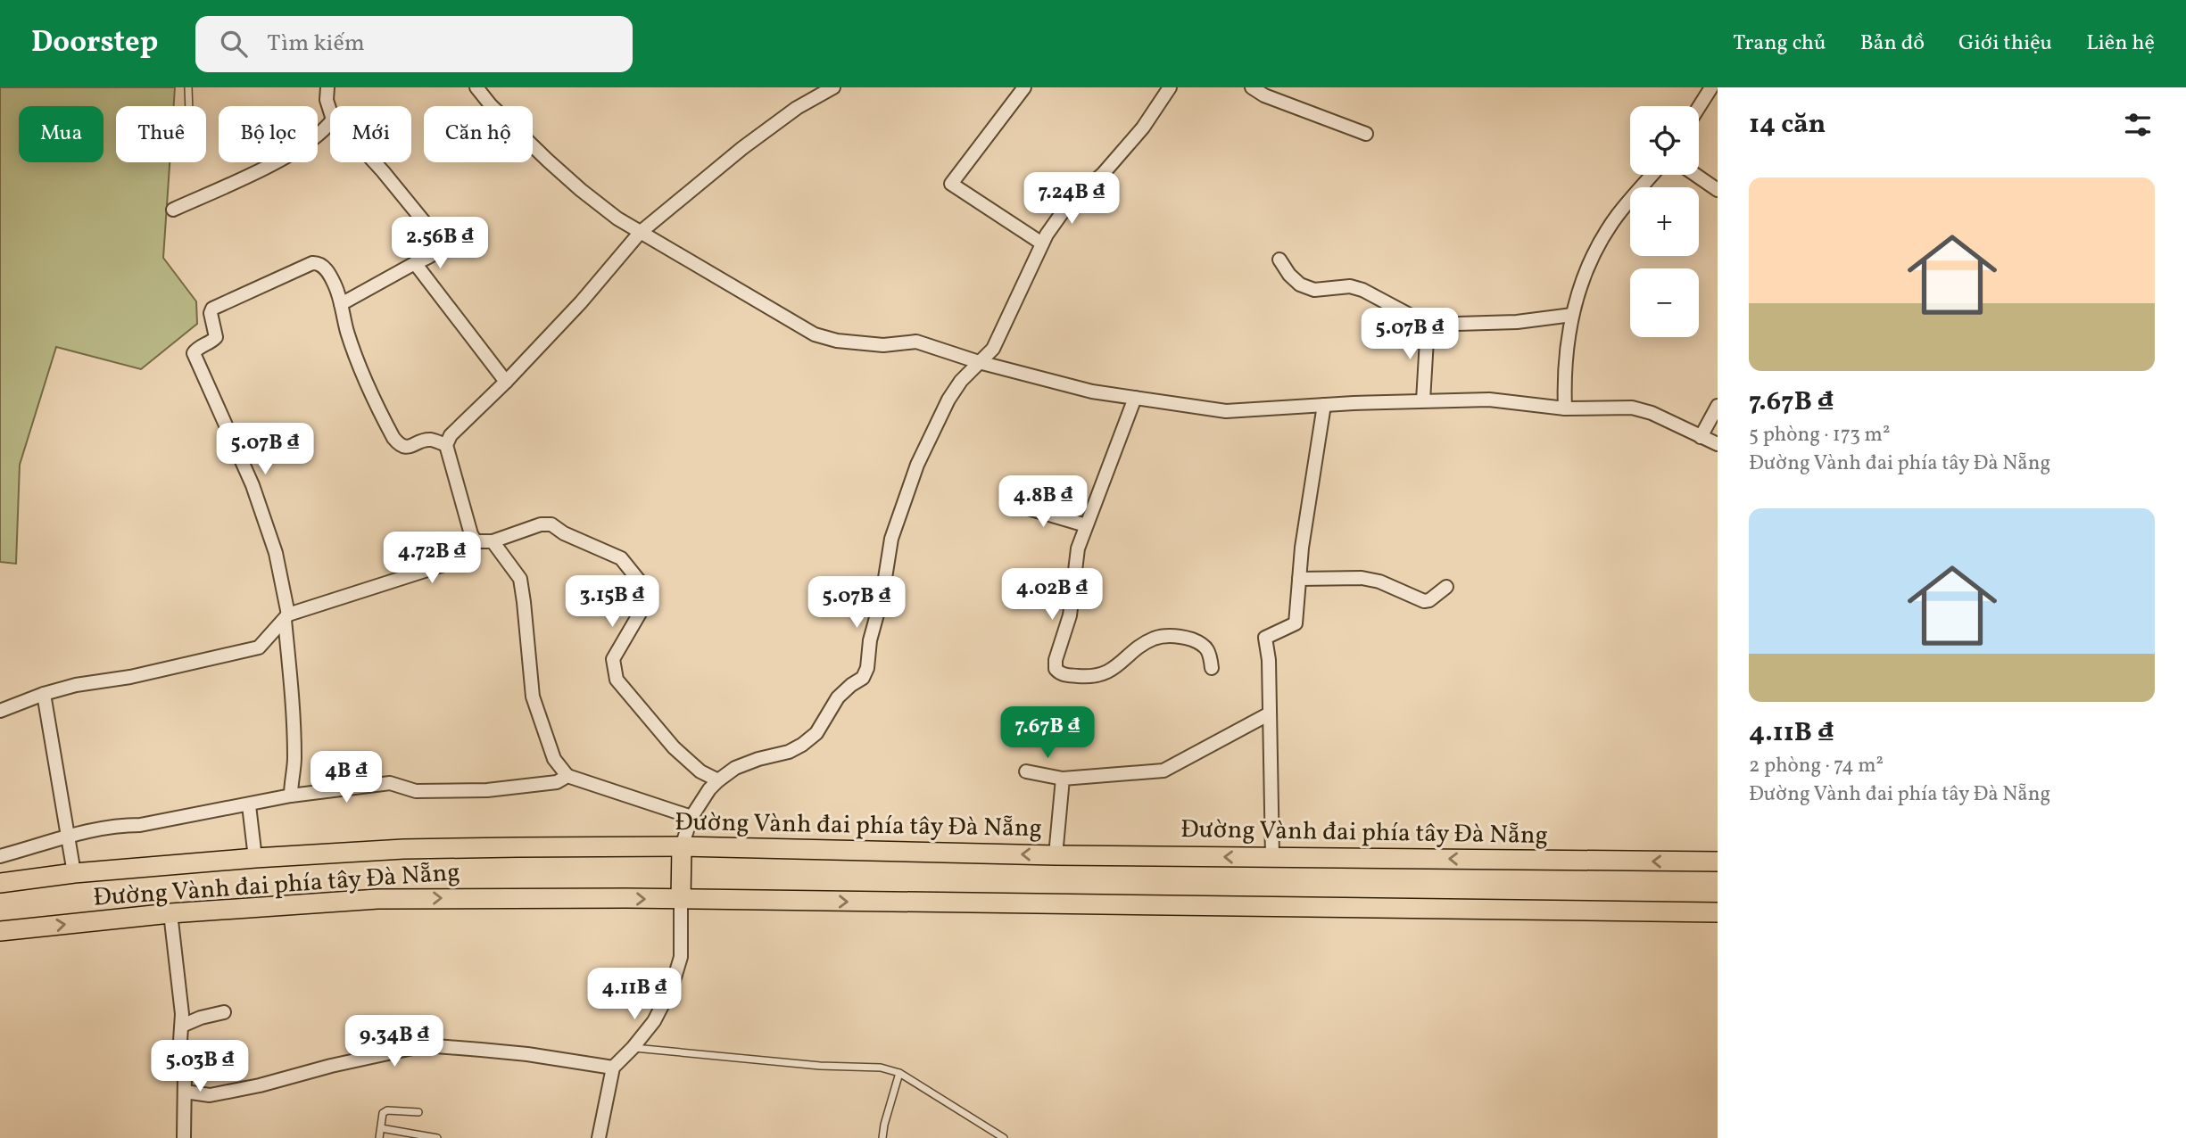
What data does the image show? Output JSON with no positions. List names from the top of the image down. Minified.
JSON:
{"streets":{"main road":["Đường Vành đai phía tây Đà Nẵng"]},"page":{"header":"Doorstep","search":"Tìm kiếm","nav":["Trang chủ","Bản đồ","Giới thiệu","Liên hệ"],"heading":"14 căn","map_buttons":["+","−"],"chip":["Mua","Thuê","Bộ lọc","Mới","Căn hộ"],"list":[{"name":"7.67B ₫","note":"5 phòng · 173 m² · Đường Vành đai phía tây Đà Nẵng"},{"name":"4.11B ₫","note":"2 phòng · 74 m² · Đường Vành đai phía tây Đà Nẵng"}],"price":["7.24B ₫","2.56B ₫","5.07B ₫","5.07B ₫","4.8B ₫","4.72B ₫","4.02B ₫","3.15B ₫","5.07B ₫","7.67B ₫","4B ₫","4.11B ₫","9.34B ₫","5.03B ₫"]}}
